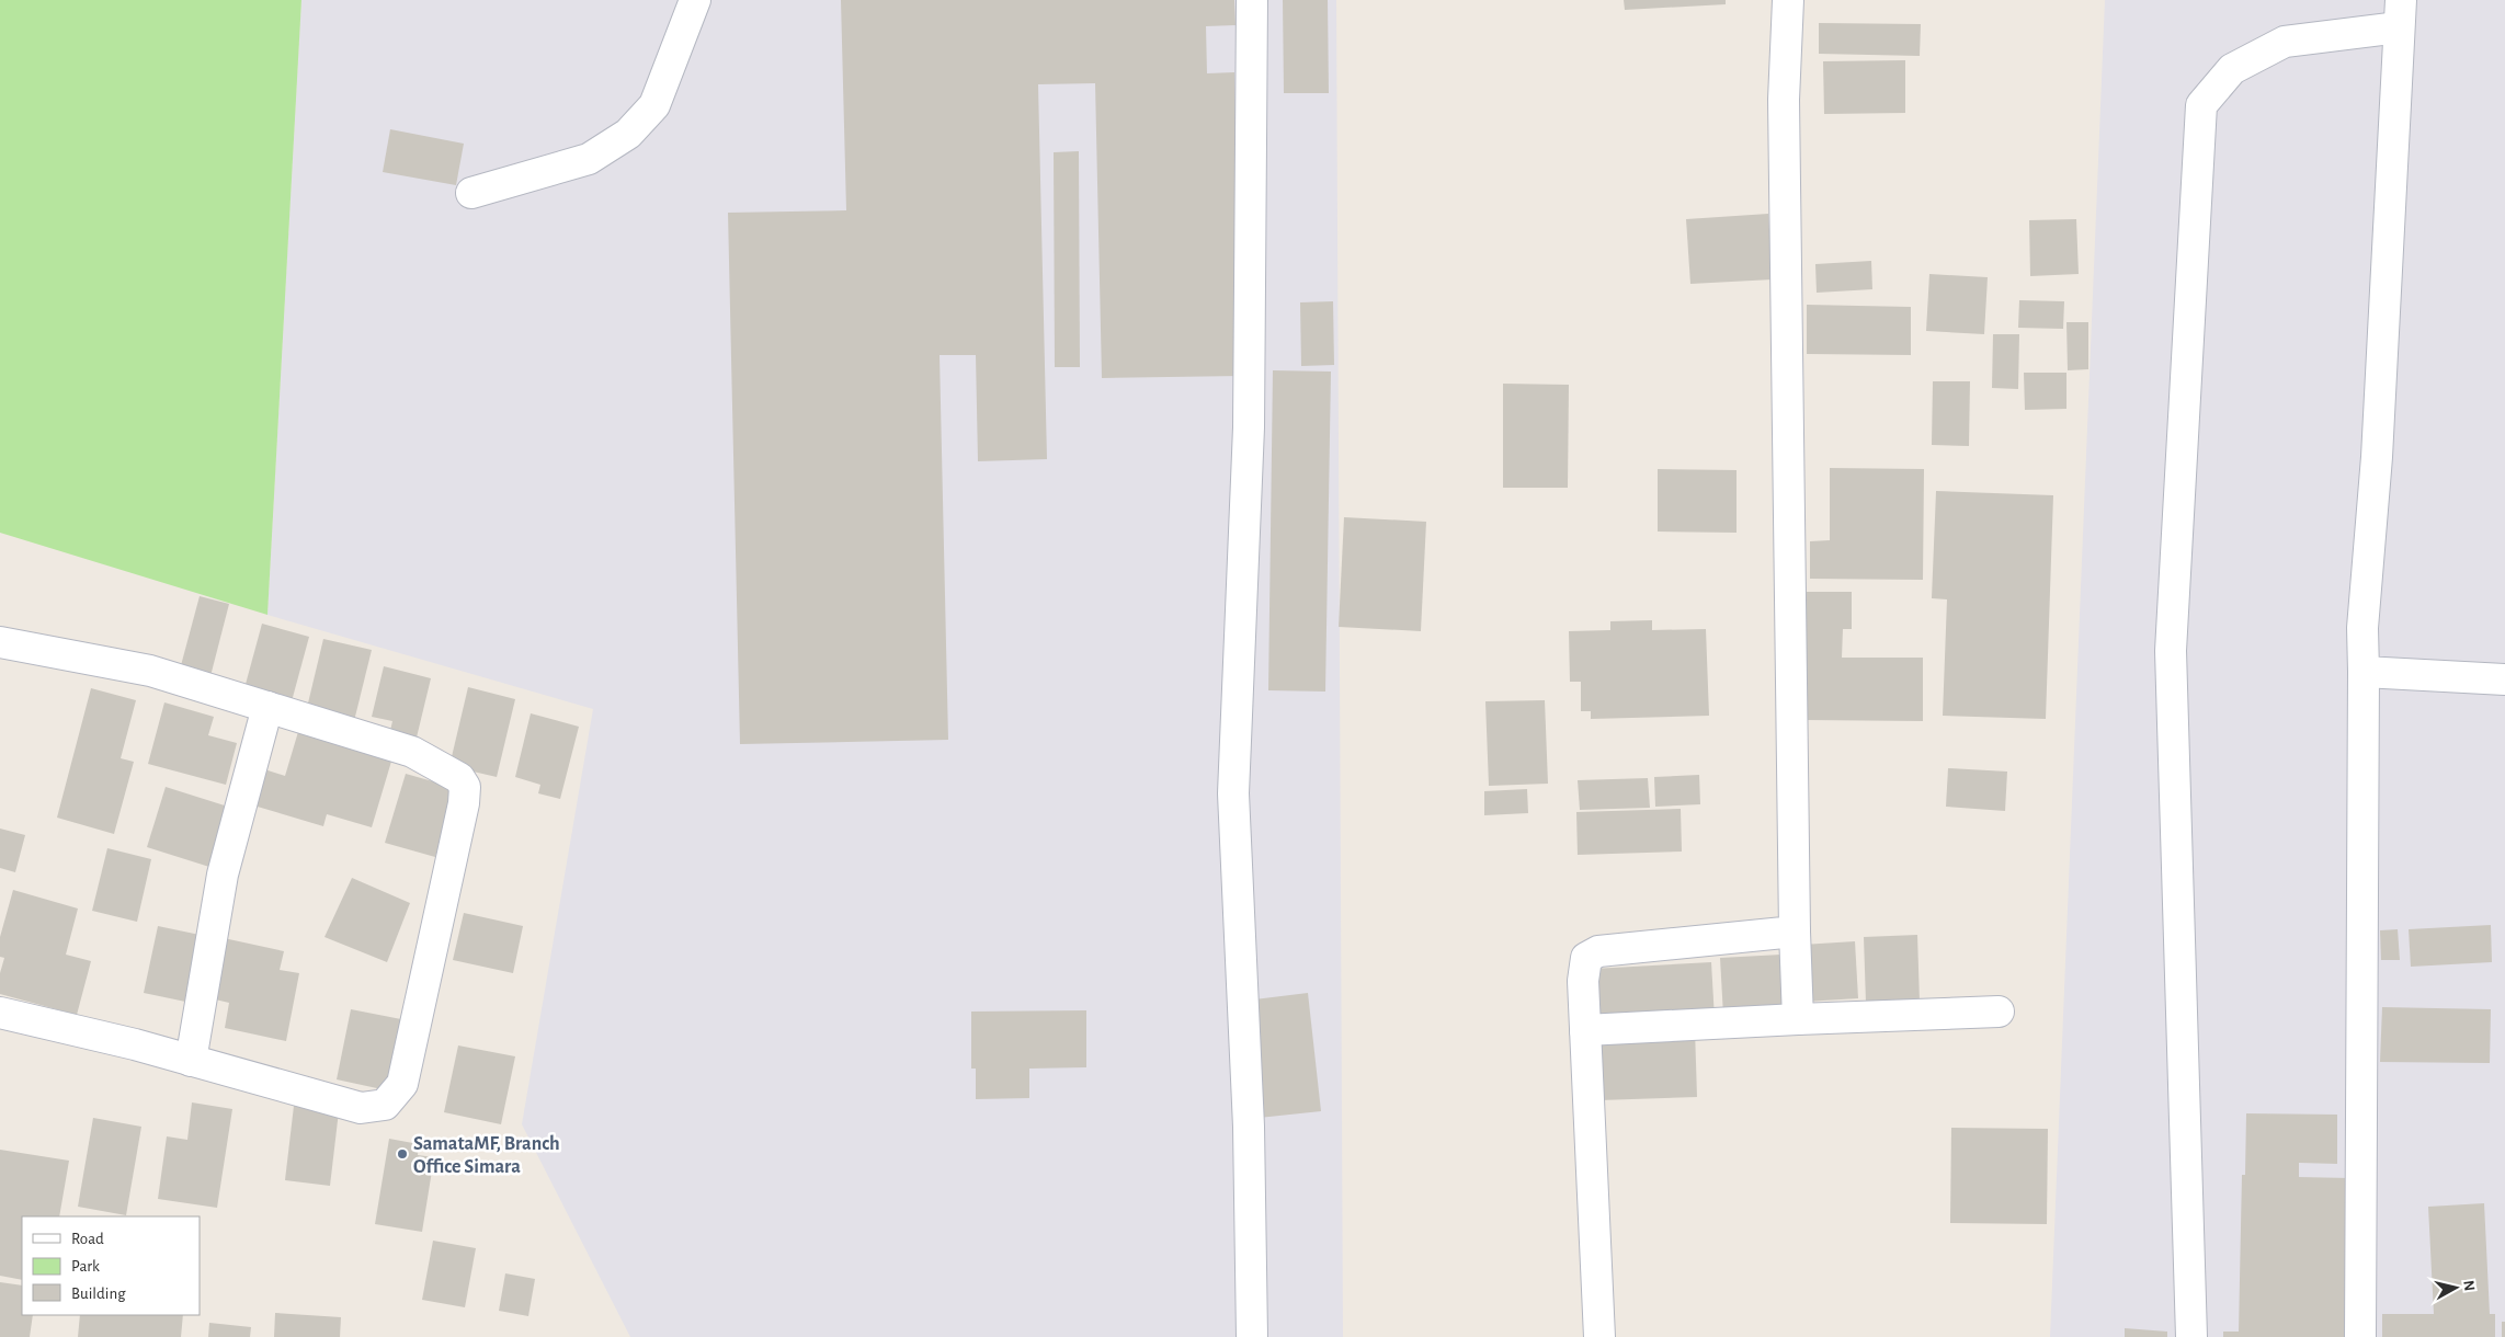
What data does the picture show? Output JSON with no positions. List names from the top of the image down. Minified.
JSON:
{"places":["SamataMF, Branch Office Simara"],"legend":["Road","Park","Building"],"north":"right"}
